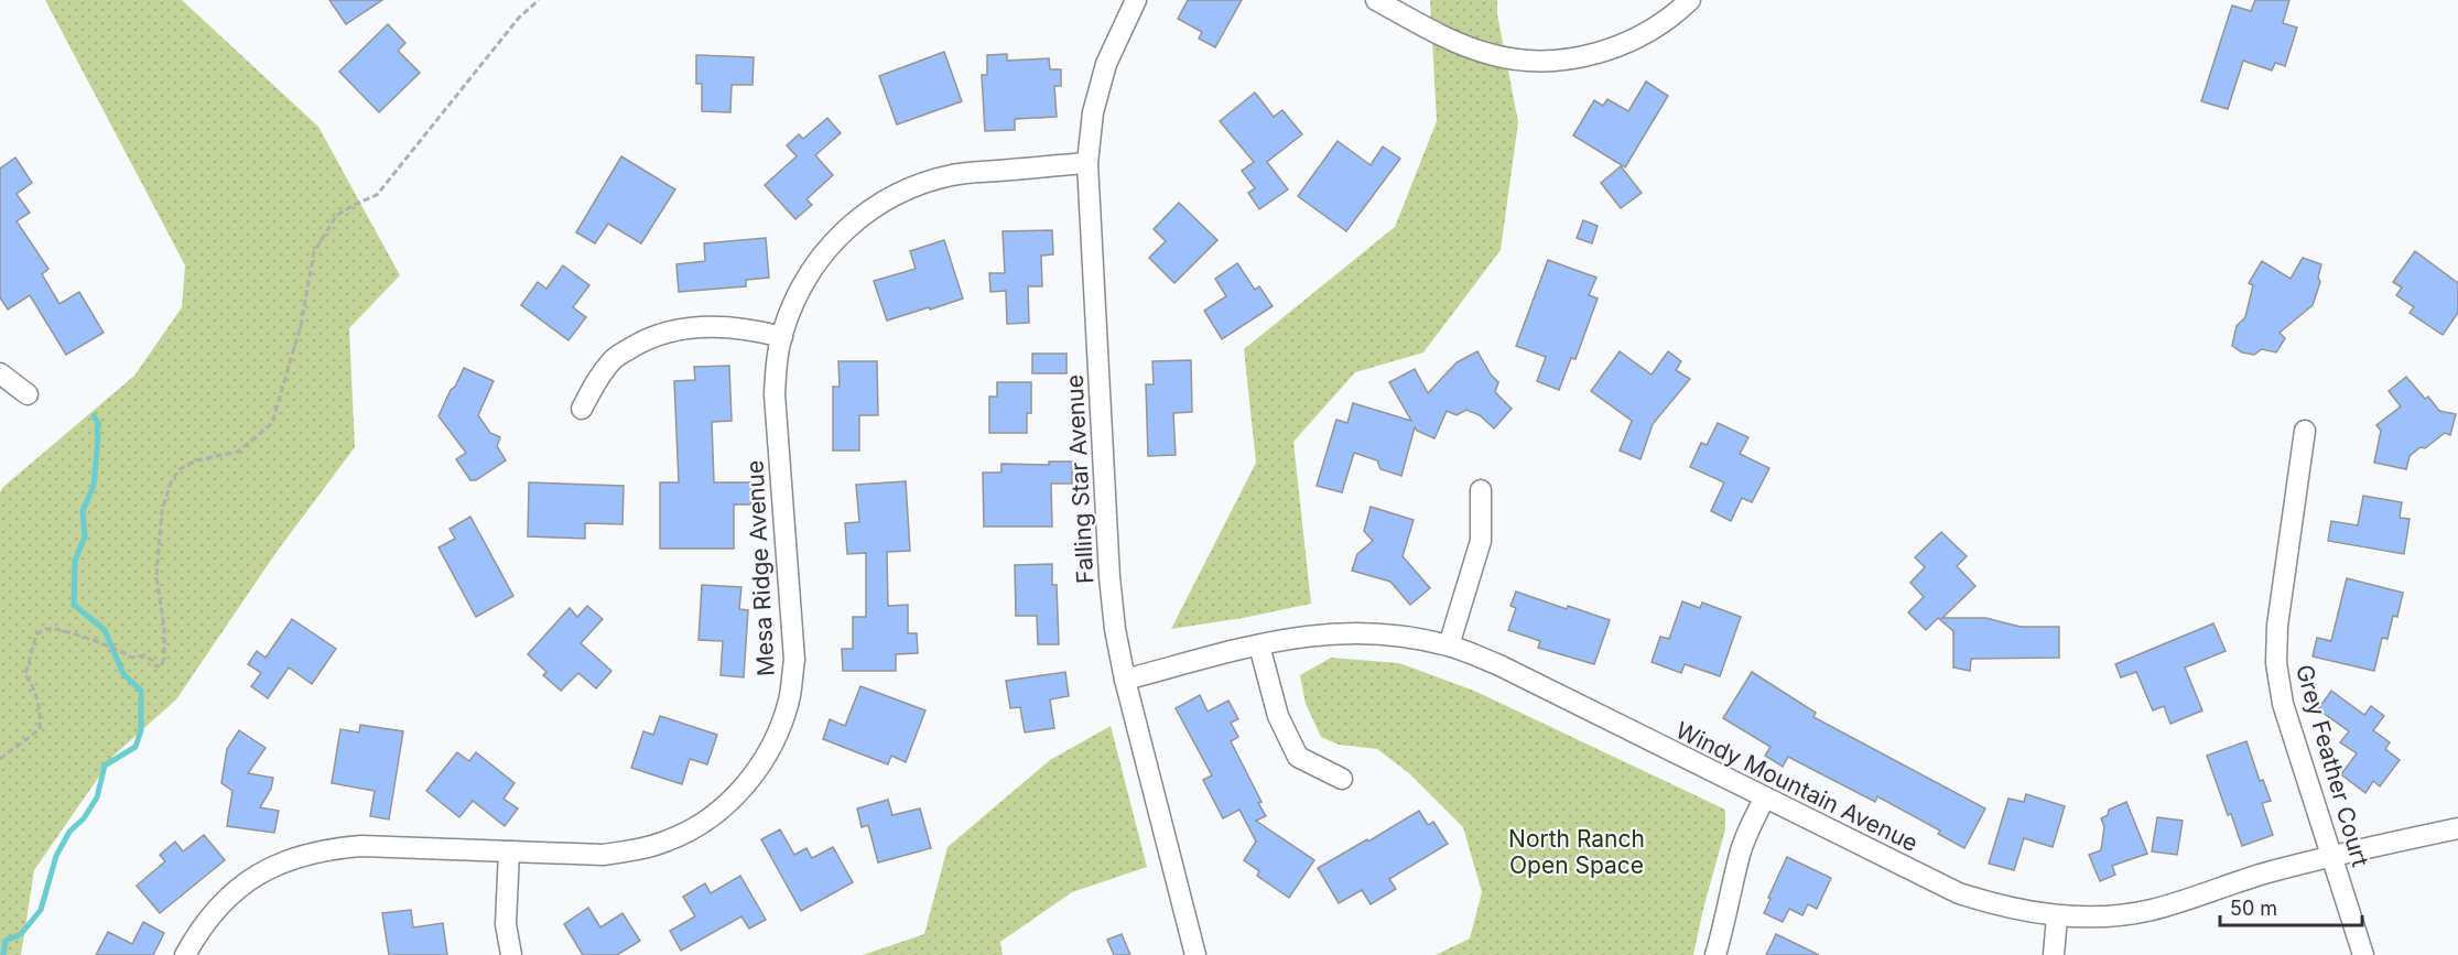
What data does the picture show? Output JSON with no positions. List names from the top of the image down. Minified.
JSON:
{"streets":{"street":["Falling Star Avenue","Mesa Ridge Avenue","Grey Feather Court","Windy Mountain Avenue"]},"crossings":[["Falling Star Avenue","Mesa Ridge Avenue"],["Falling Star Avenue","Windy Mountain Avenue"],["Grey Feather Court","Windy Mountain Avenue"]],"parks":["North Ranch Open Space"],"scale_bar":"50 m"}
